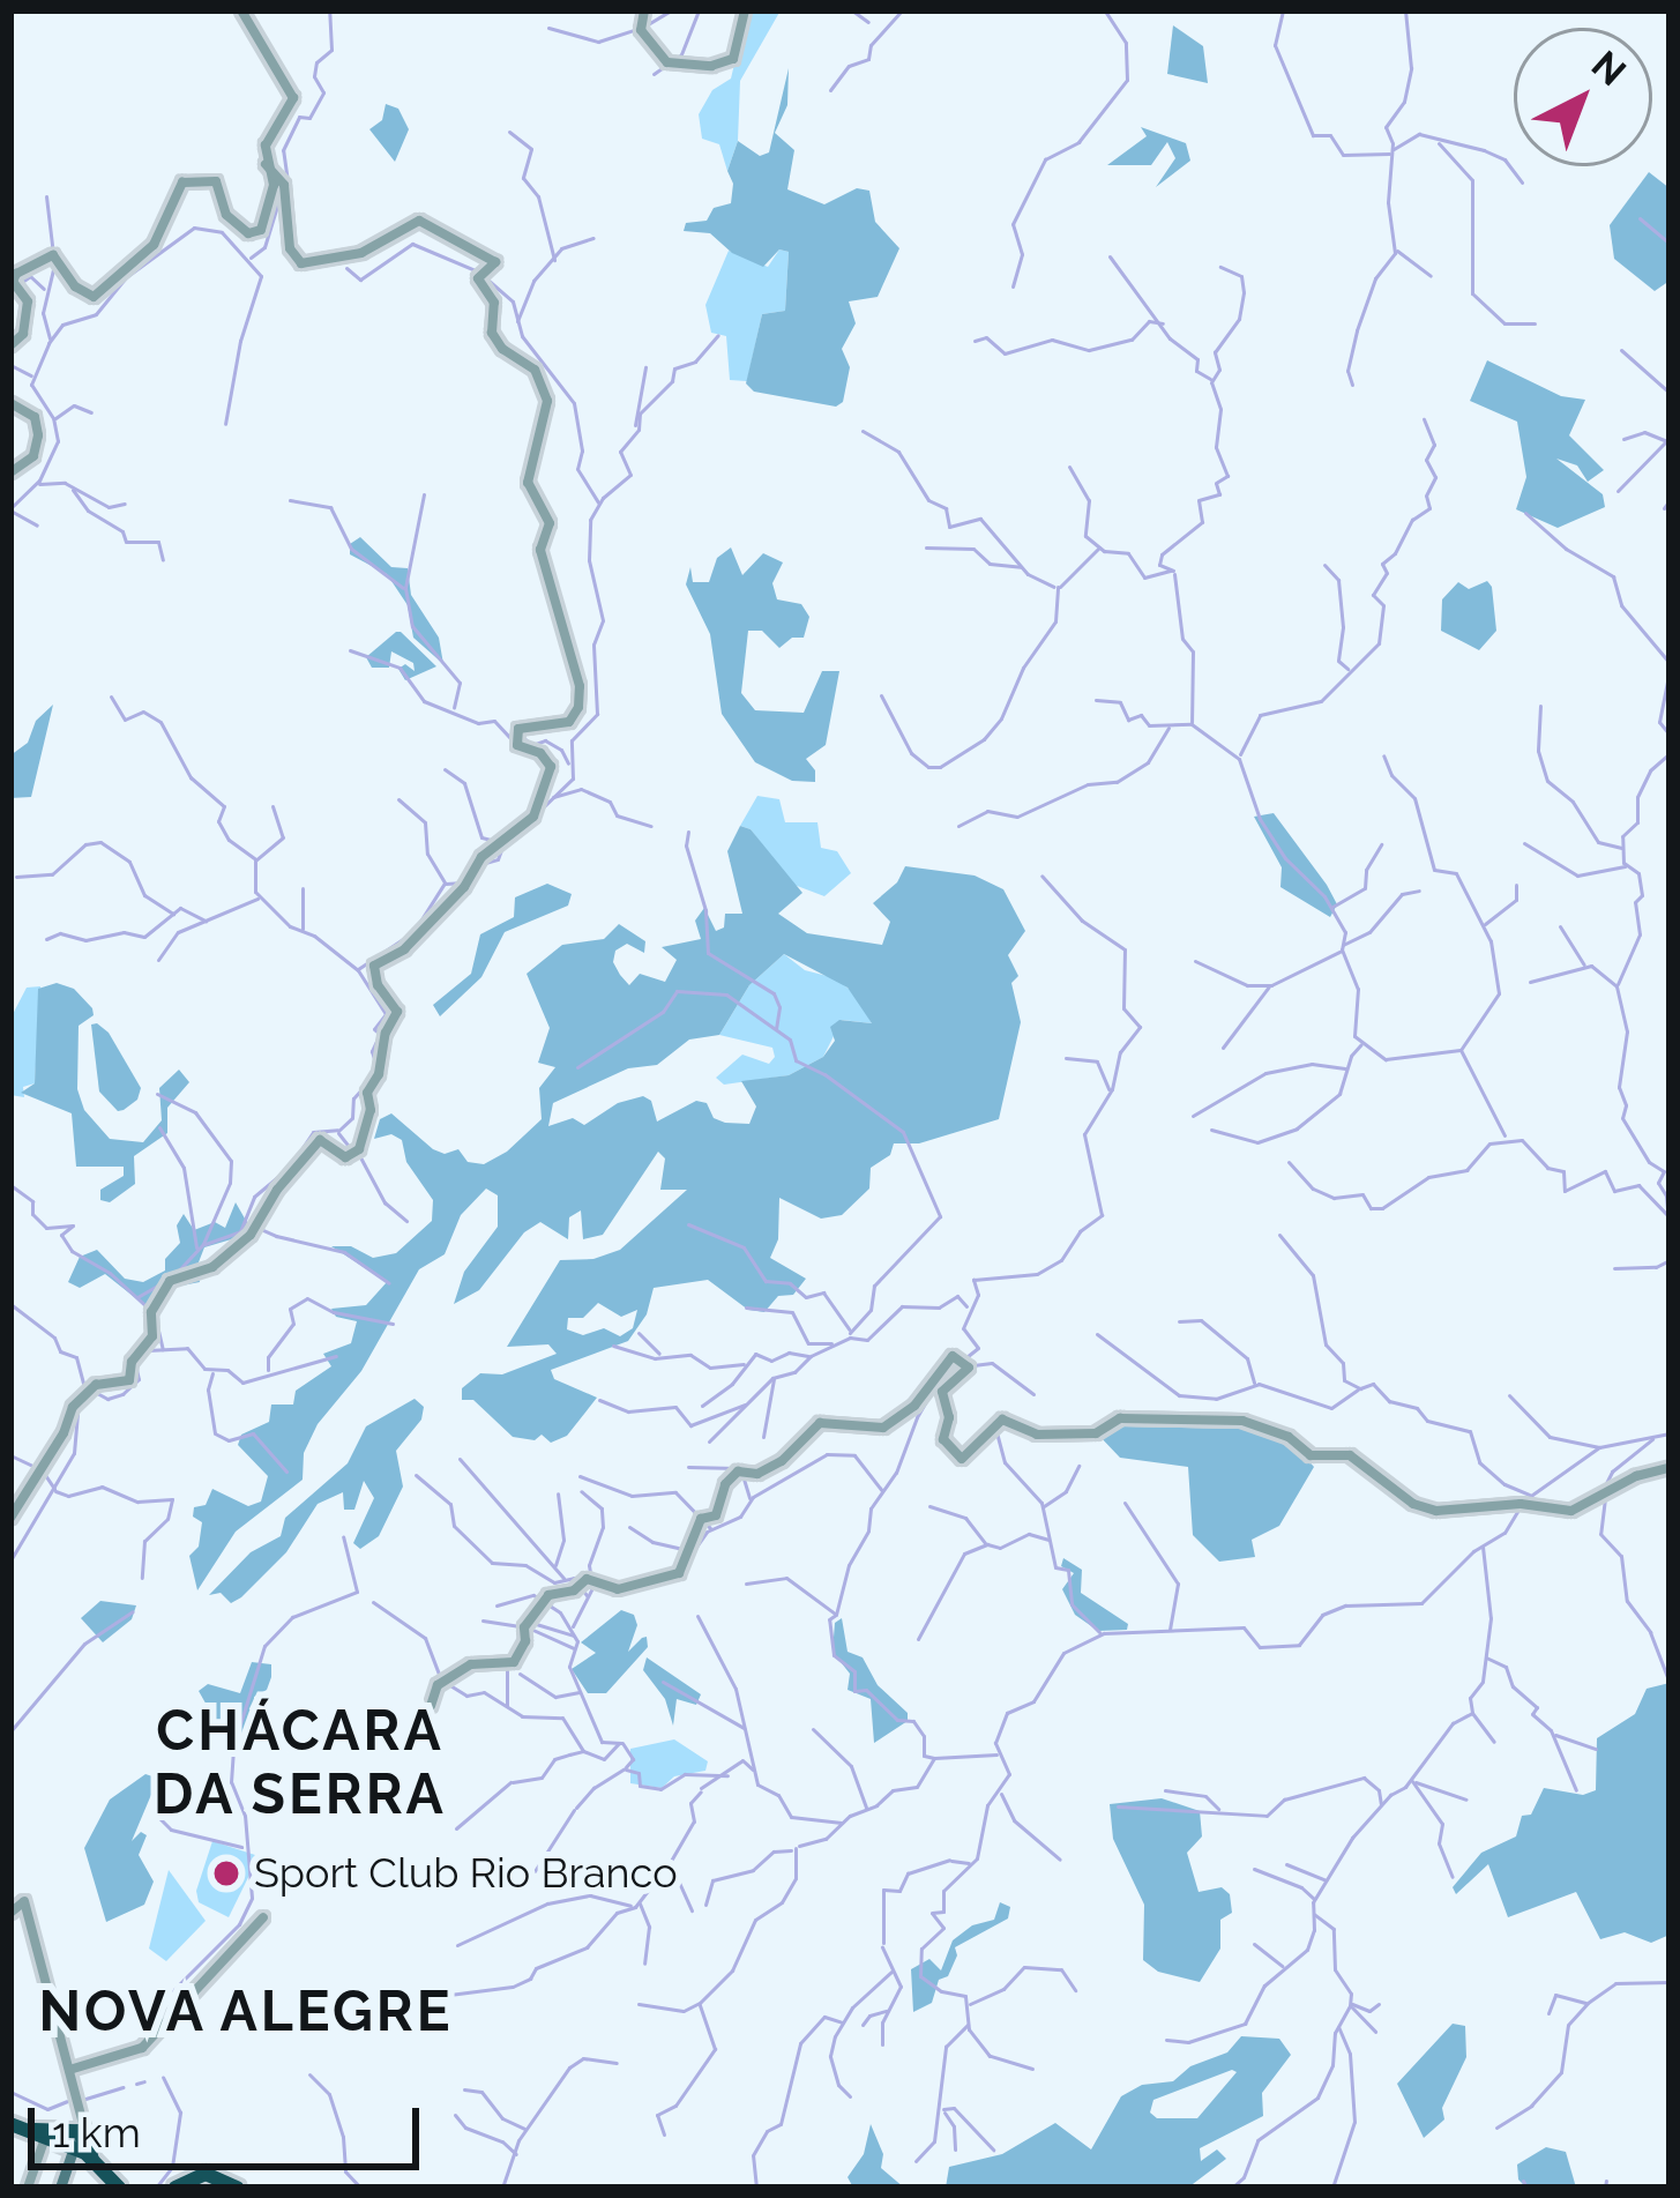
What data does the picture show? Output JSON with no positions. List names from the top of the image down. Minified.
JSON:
{"districts":["CHÁCARA DA SERRA","NOVA ALEGRE"],"places":["Sport Club Rio Branco"],"scale_bar":"1 km","north":"top right"}
